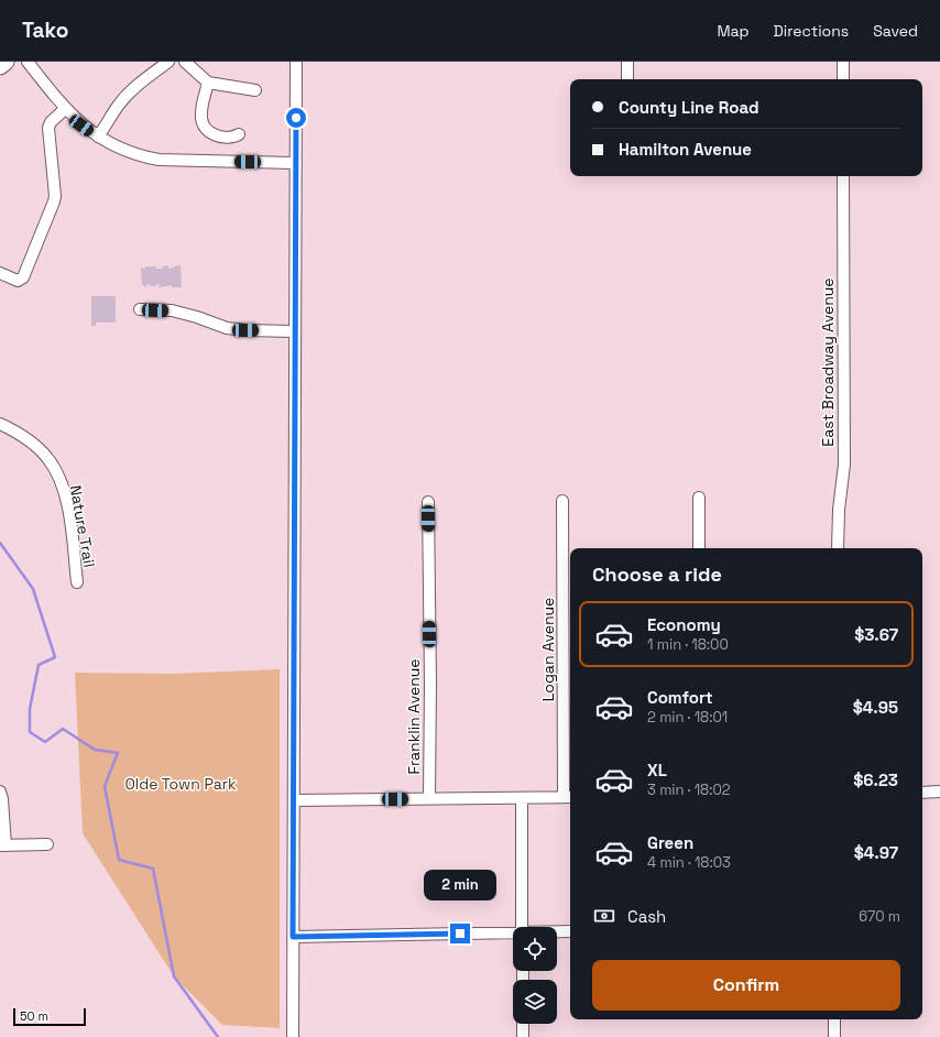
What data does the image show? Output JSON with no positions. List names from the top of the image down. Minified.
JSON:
{"streets":{"street":["East Broadway Avenue","Nature Trail","Logan Avenue","Franklin Avenue"]},"parks":["Olde Town Park"],"scale_bar":"50 m","page":{"header":"Tako","nav":["Map","Directions","Saved"],"banner":["County Line Road","Hamilton Avenue"],"heading":"Choose a ride","list":[{"name":"Economy","note":"1 min · 18:00","value":"$3.67"},{"name":"Comfort","note":"2 min · 18:01","value":"$4.95"},{"name":"XL","note":"3 min · 18:02","value":"$6.23"},{"name":"Green","note":"4 min · 18:03","value":"$4.97"}],"bubble":"2 min","pay":["Cash","670 m"],"buttons":"Confirm","scale":"50 m"}}
